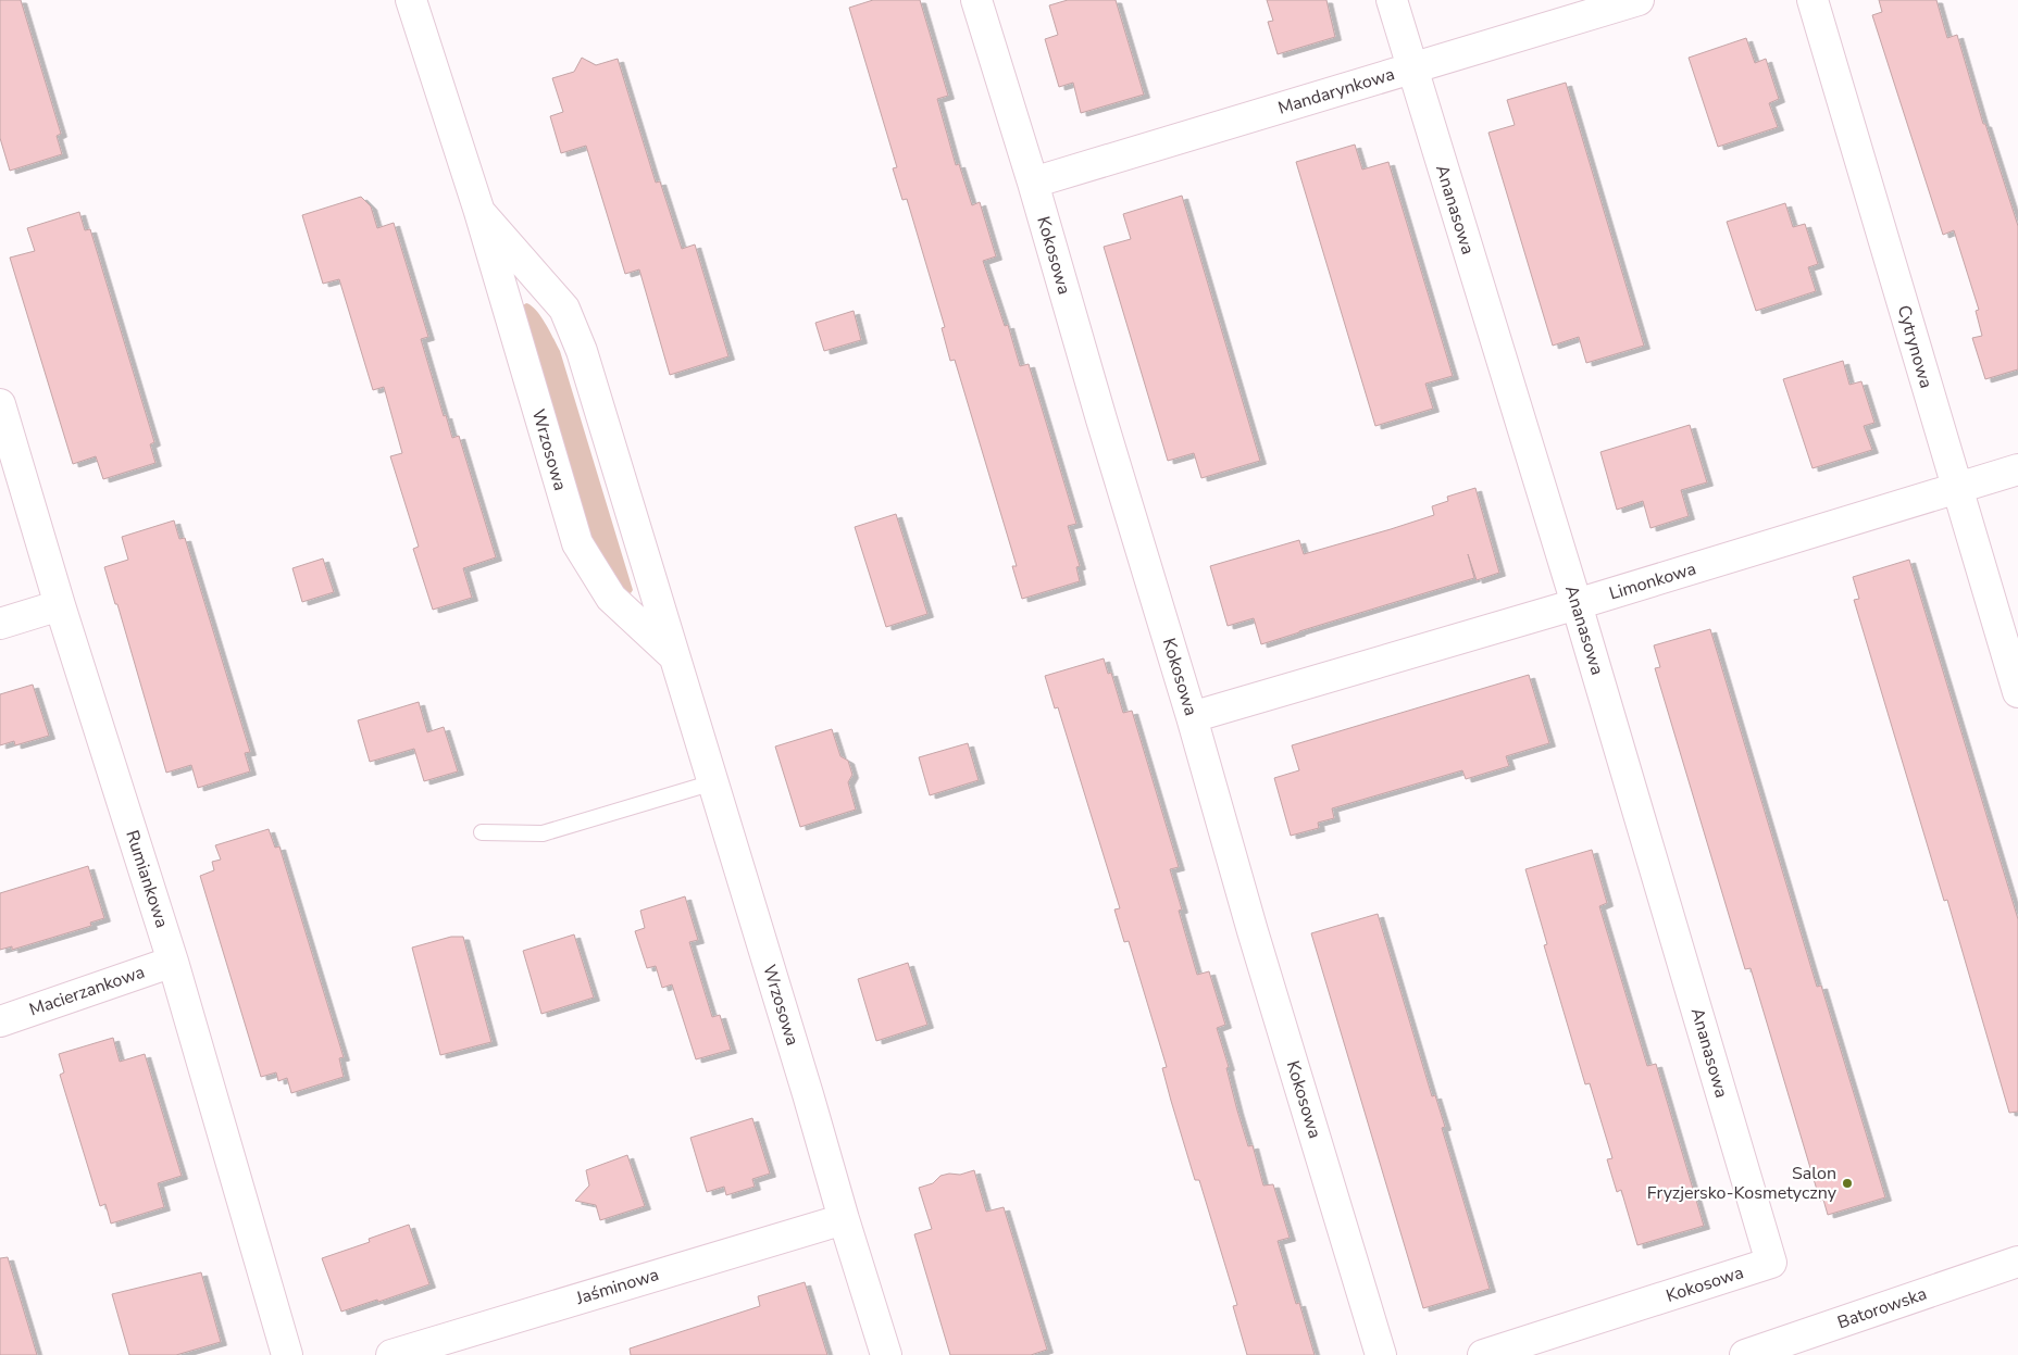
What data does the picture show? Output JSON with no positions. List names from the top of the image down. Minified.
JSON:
{"streets":{"street":["Mandarynkowa","Ananasowa","Kokosowa","Cytrynowa","Wrzosowa","Limonkowa","Rumiankowa","Macierzankowa","Jaśminowa","Batorowska"]},"crossings":[["Mandarynkowa","Ananasowa"],["Mandarynkowa","Kokosowa"],["Ananasowa","Kokosowa"],["Ananasowa","Limonkowa"],["Kokosowa","Limonkowa"],["Cytrynowa","Limonkowa"],["Wrzosowa","Jaśminowa"],["Rumiankowa","Macierzankowa"]],"places":["Salon Fryzjersko-Kosmetyczny"]}
